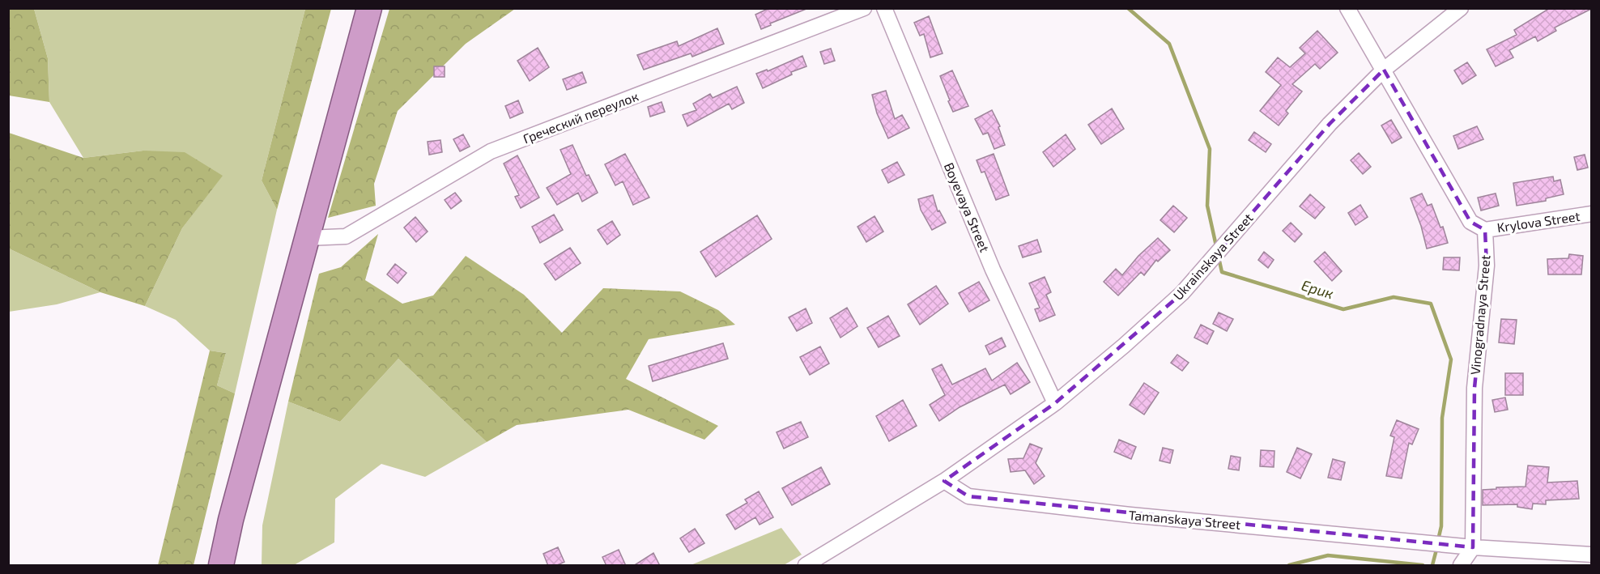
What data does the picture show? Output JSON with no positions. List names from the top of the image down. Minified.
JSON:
{"streets":{"street":["Греческий переулок","Boyevaya Street","Krylova Street","Ukrainskaya Street","Vinogradnaya Street","Tamanskaya Street"]},"crossings":[["Boyevaya Street","Ukrainskaya Street"],["Krylova Street","Vinogradnaya Street"],["Ukrainskaya Street","Tamanskaya Street"],["Vinogradnaya Street","Tamanskaya Street"]],"water":["Ерик"]}
